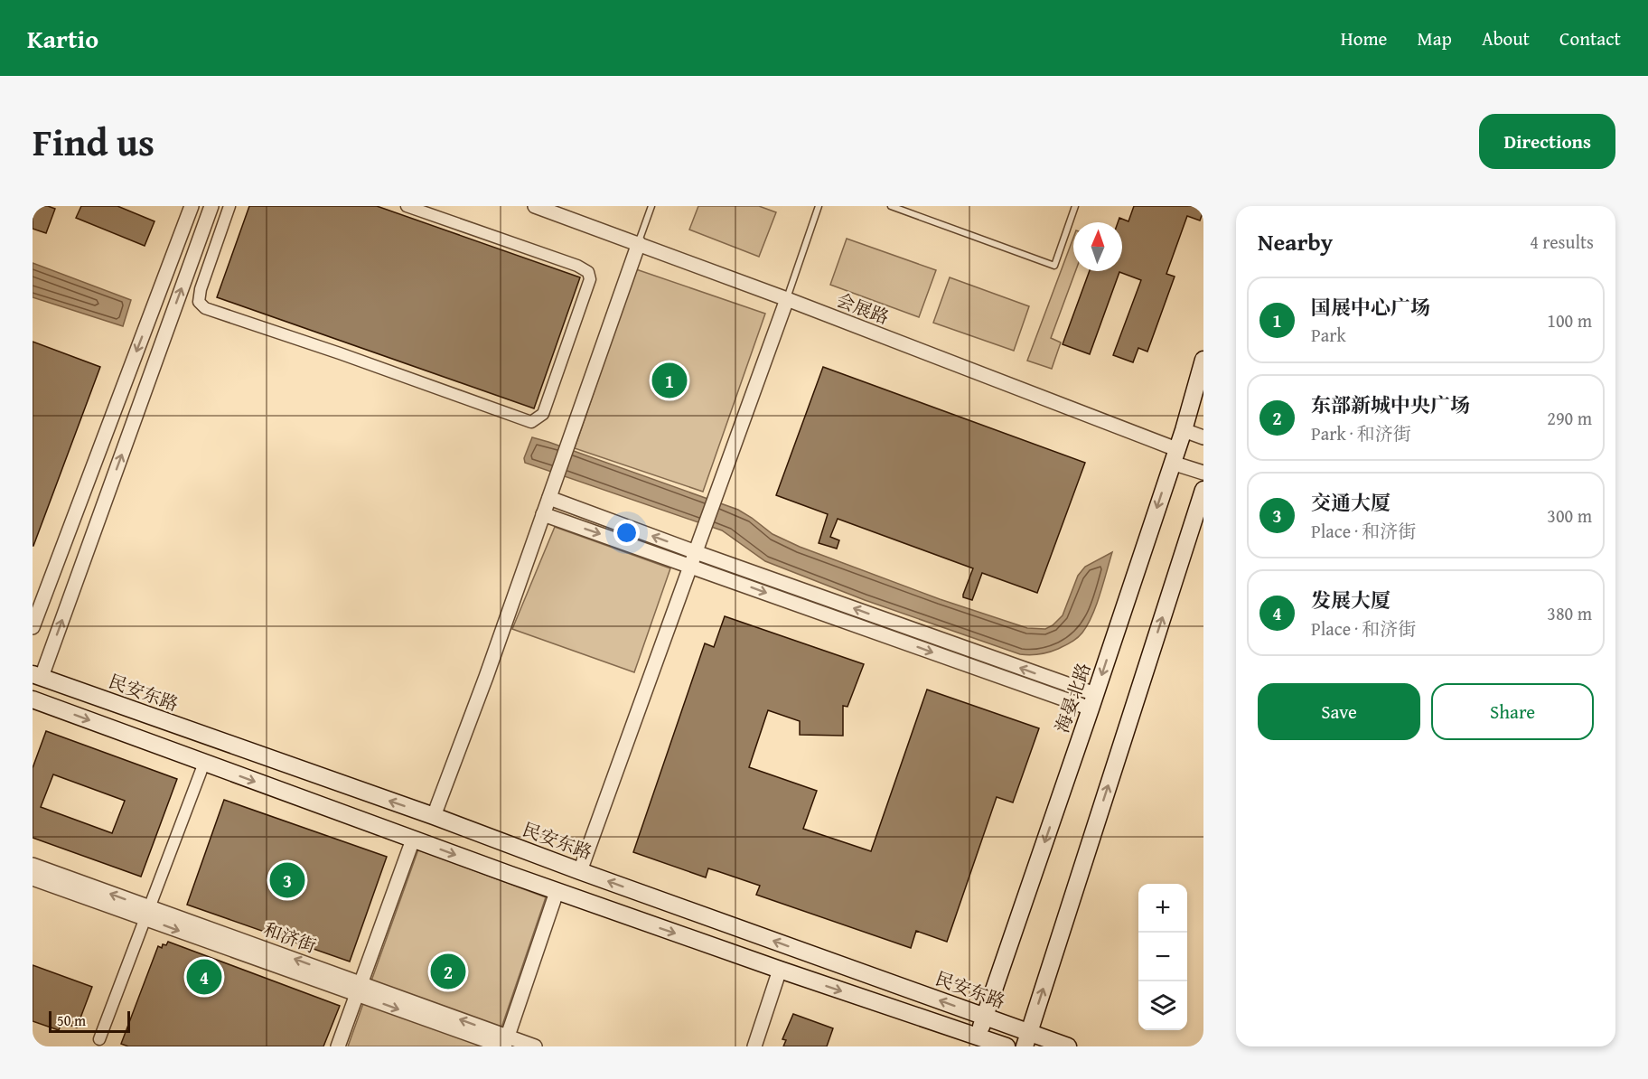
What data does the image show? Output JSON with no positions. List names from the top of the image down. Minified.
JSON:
{"streets":{"main road":["民安东路","海晏北路"],"street":["会展路","和济街"]},"crossings":[["会展路","海晏北路"],["民安东路","海晏北路"]],"scale_bar":"50 m","north":"top","page":{"header":"Kartio","nav":["Home","Map","About","Contact"],"title":"Find us","buttons":["Directions",["Save","Share"]],"heading":["Nearby","4 results"],"list":[{"mark":"1","name":"国展中心广场","note":"Park","value":"100 m"},{"mark":"2","name":"东部新城中央广场","note":"Park · 和济街","value":"290 m"},{"mark":"3","name":"交通大厦","note":"Place · 和济街","value":"300 m"},{"mark":"4","name":"发展大厦","note":"Place · 和济街","value":"380 m"}],"pins":["1","3","2","4"],"map_buttons":["+","−"],"scale":"50 m"}}
